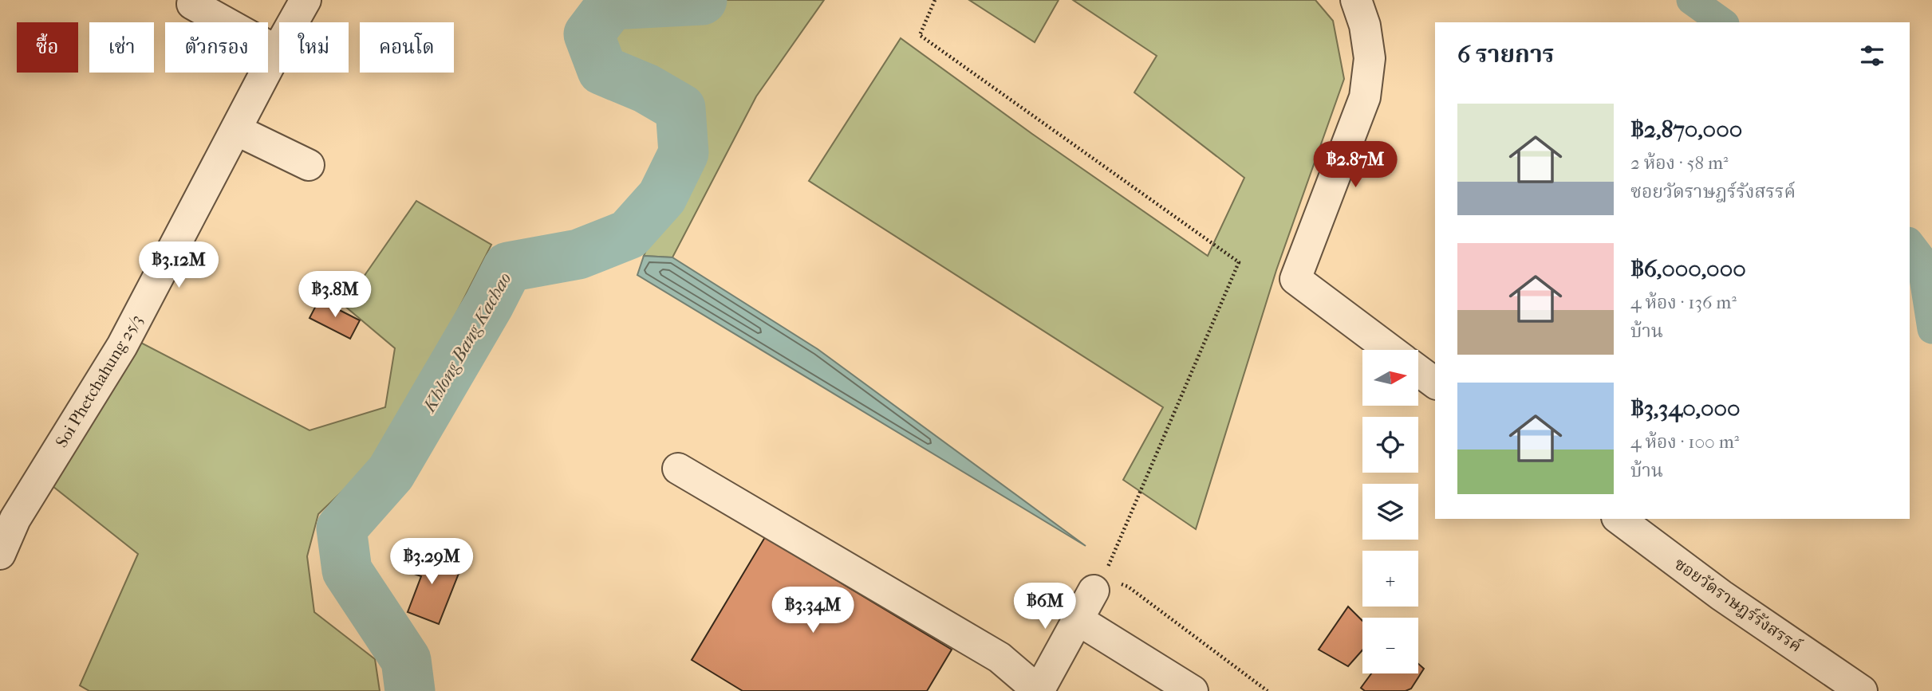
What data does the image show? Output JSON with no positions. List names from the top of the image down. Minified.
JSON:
{"streets":{"street":["Soi Phetchahung 25/3","ซอยวัดราษฎร์รังสรรค์"]},"water":["Khlong Bang Kachao"],"north":"right","page":{"chip":["ซื้อ","เช่า","ตัวกรอง","ใหม่","คอนโด"],"heading":"6 รายการ","list":[{"name":"฿2,870,000","note":"2 ห้อง · 58 m² · ซอยวัดราษฎร์รังสรรค์"},{"name":"฿6,000,000","note":"4 ห้อง · 136 m² · บ้าน"},{"name":"฿3,340,000","note":"4 ห้อง · 100 m² · บ้าน"}],"price":["฿2.87M","฿3.12M","฿3.8M","฿3.29M","฿6M","฿3.34M"],"map_buttons":["+","−"]}}
